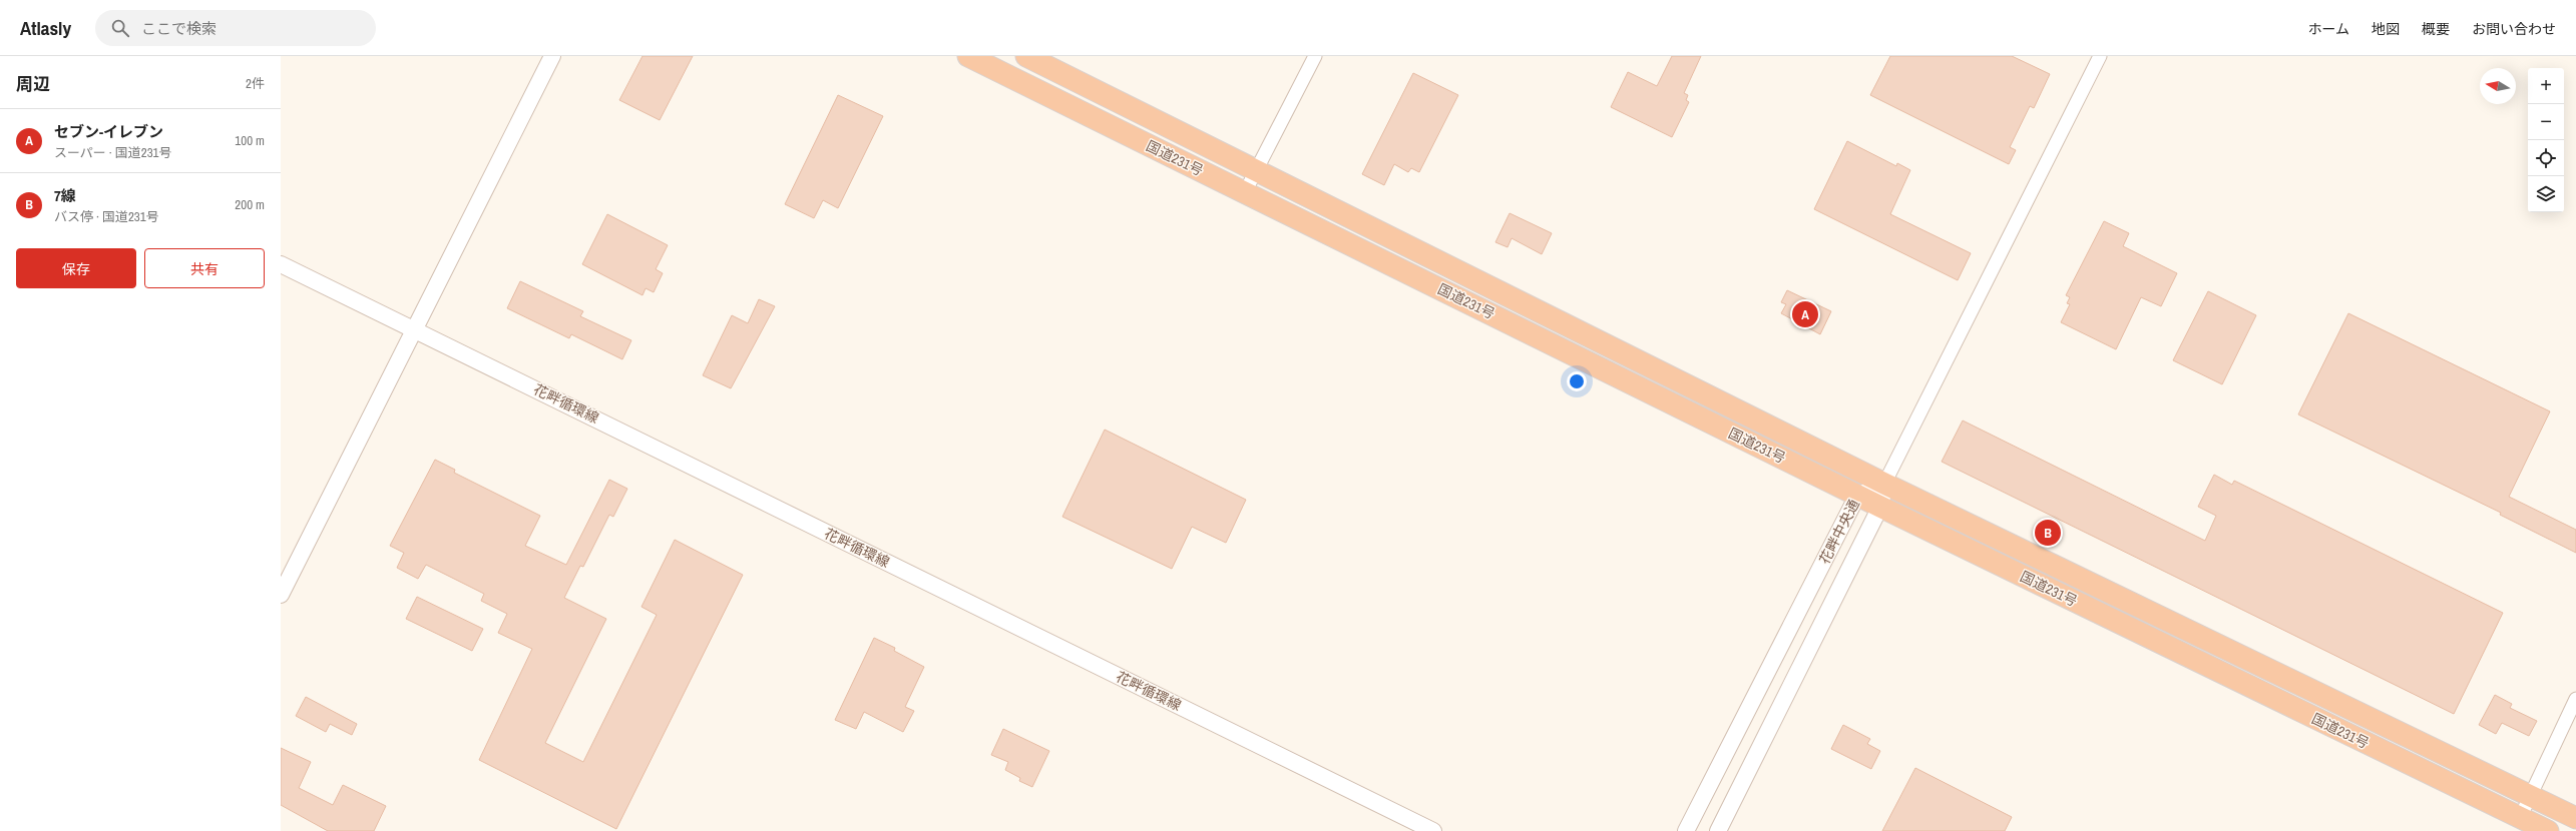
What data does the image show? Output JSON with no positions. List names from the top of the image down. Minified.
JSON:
{"streets":{"highway":["国道231号"],"street":["花畔循環線","花畔中央通"]},"crossings":[["国道231号","花畔中央通"]],"north":"left","page":{"header":"Atlasly","search":"ここで検索","nav":["ホーム","地図","概要","お問い合わせ"],"heading":["周辺","2件"],"map_buttons":["+","−"],"list":[{"mark":"A","name":"セブン-イレブン","note":"スーパー · 国道231号","value":"100 m"},{"mark":"B","name":"7線","note":"バス停 · 国道231号","value":"200 m"}],"buttons":["保存","共有"],"pins":["A","B"]}}
